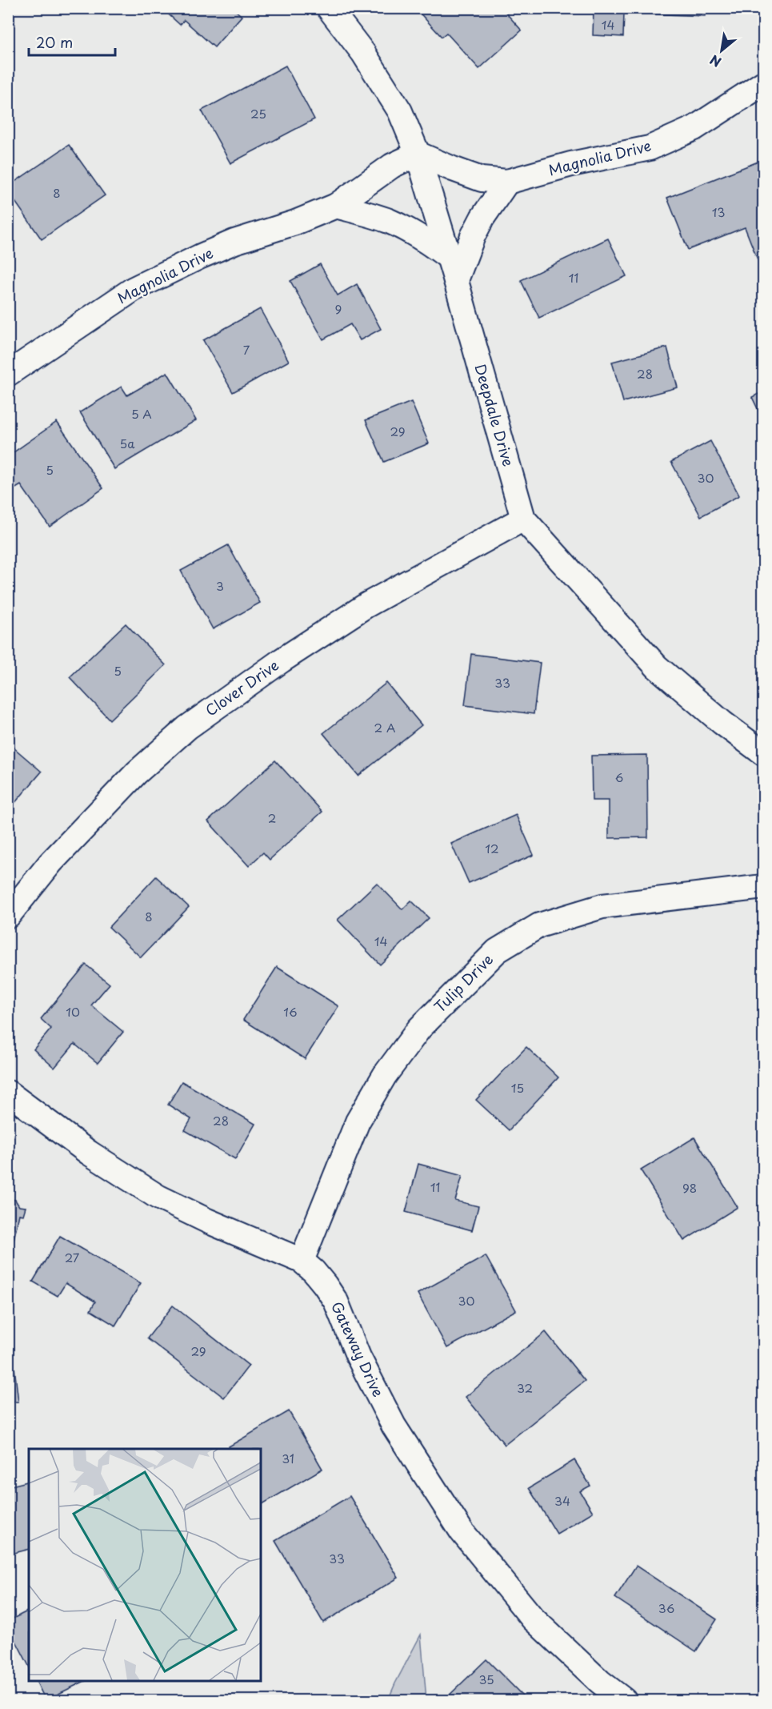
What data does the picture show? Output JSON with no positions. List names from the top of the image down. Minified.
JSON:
{"streets":{"street":["Magnolia Drive","Deepdale Drive","Clover Drive","Tulip Drive","Gateway Drive"]},"crossings":[["Magnolia Drive","Deepdale Drive"],["Deepdale Drive","Clover Drive"],["Tulip Drive","Gateway Drive"]],"house_numbers":["14","25","8","13","11","9","7","28","5 A","29","5a","5","30","3","5","33","2 A","6","2","12","8","14","10","16","15","28","11","98","27","30","29","32","31","34","33","36","35"],"scale_bar":"20 m","north":"bottom left"}
